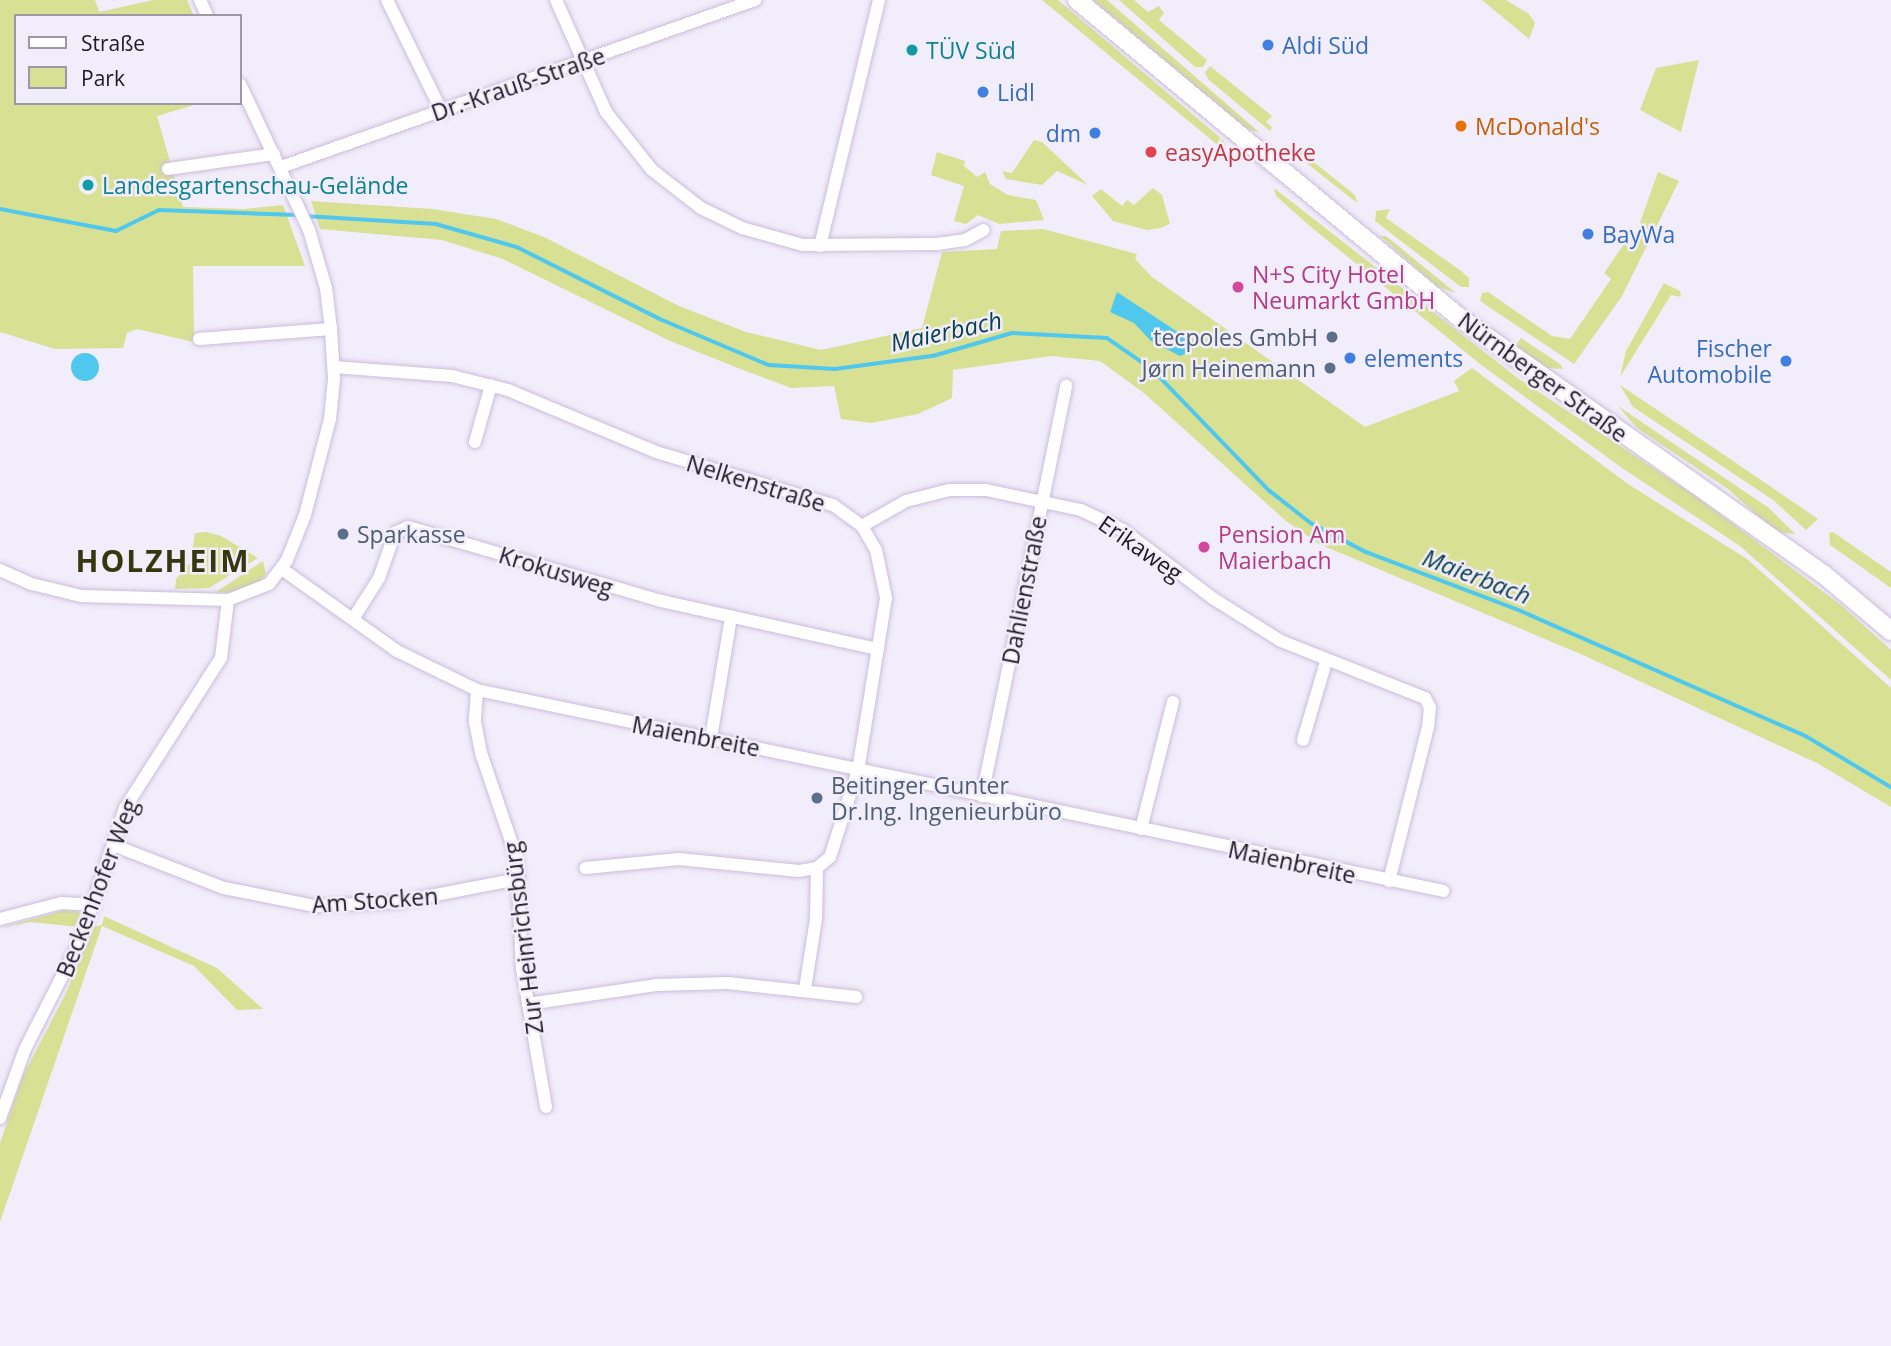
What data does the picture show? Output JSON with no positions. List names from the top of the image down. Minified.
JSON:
{"streets":{"main road":["Nürnberger Straße"],"street":["Dr.-Krauß-Straße","Nelkenstraße","Erikaweg","Krokusweg","Dahlienstraße","Maienbreite","Beckenhofer Weg","Am Stocken","Zur Heinrichsbürg"]},"crossings":[["Nelkenstraße","Erikaweg"],["Erikaweg","Dahlienstraße"],["Erikaweg","Maienbreite"],["Krokusweg","Maienbreite"],["Dahlienstraße","Maienbreite"],["Maienbreite","Zur Heinrichsbürg"],["Beckenhofer Weg","Am Stocken"],["Am Stocken","Zur Heinrichsbürg"]],"districts":["HOLZHEIM"],"water":["Maierbach"],"places":["Aldi Süd","TÜV Süd","Lidl","McDonald's","dm","easyApotheke","Landesgartenschau-Gelände","BayWa","N+S City Hotel Neumarkt GmbH","tecpoles GmbH","elements","Fischer Automobile","Jørn Heinemann","Sparkasse","Pension Am Maierbach","Beitinger Gunter Dr.Ing. Ingenieurbüro"],"legend":["Straße","Park"]}
